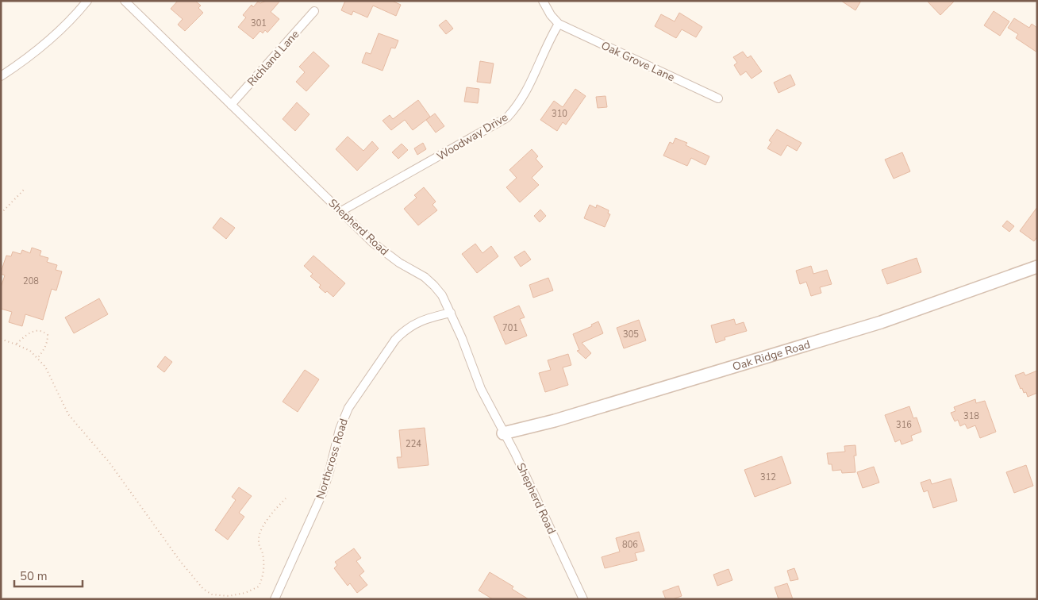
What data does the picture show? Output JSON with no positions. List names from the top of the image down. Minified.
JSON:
{"streets":{"street":["Richland Lane","Oak Grove Lane","Woodway Drive","Shepherd Road","Oak Ridge Road","Northcross Road"]},"crossings":[["Richland Lane","Shepherd Road"],["Oak Grove Lane","Woodway Drive"],["Woodway Drive","Shepherd Road"],["Shepherd Road","Oak Ridge Road"],["Shepherd Road","Northcross Road"]],"house_numbers":["301","310","208","701","305","318","316","224","312","806"],"scale_bar":"50 m"}
